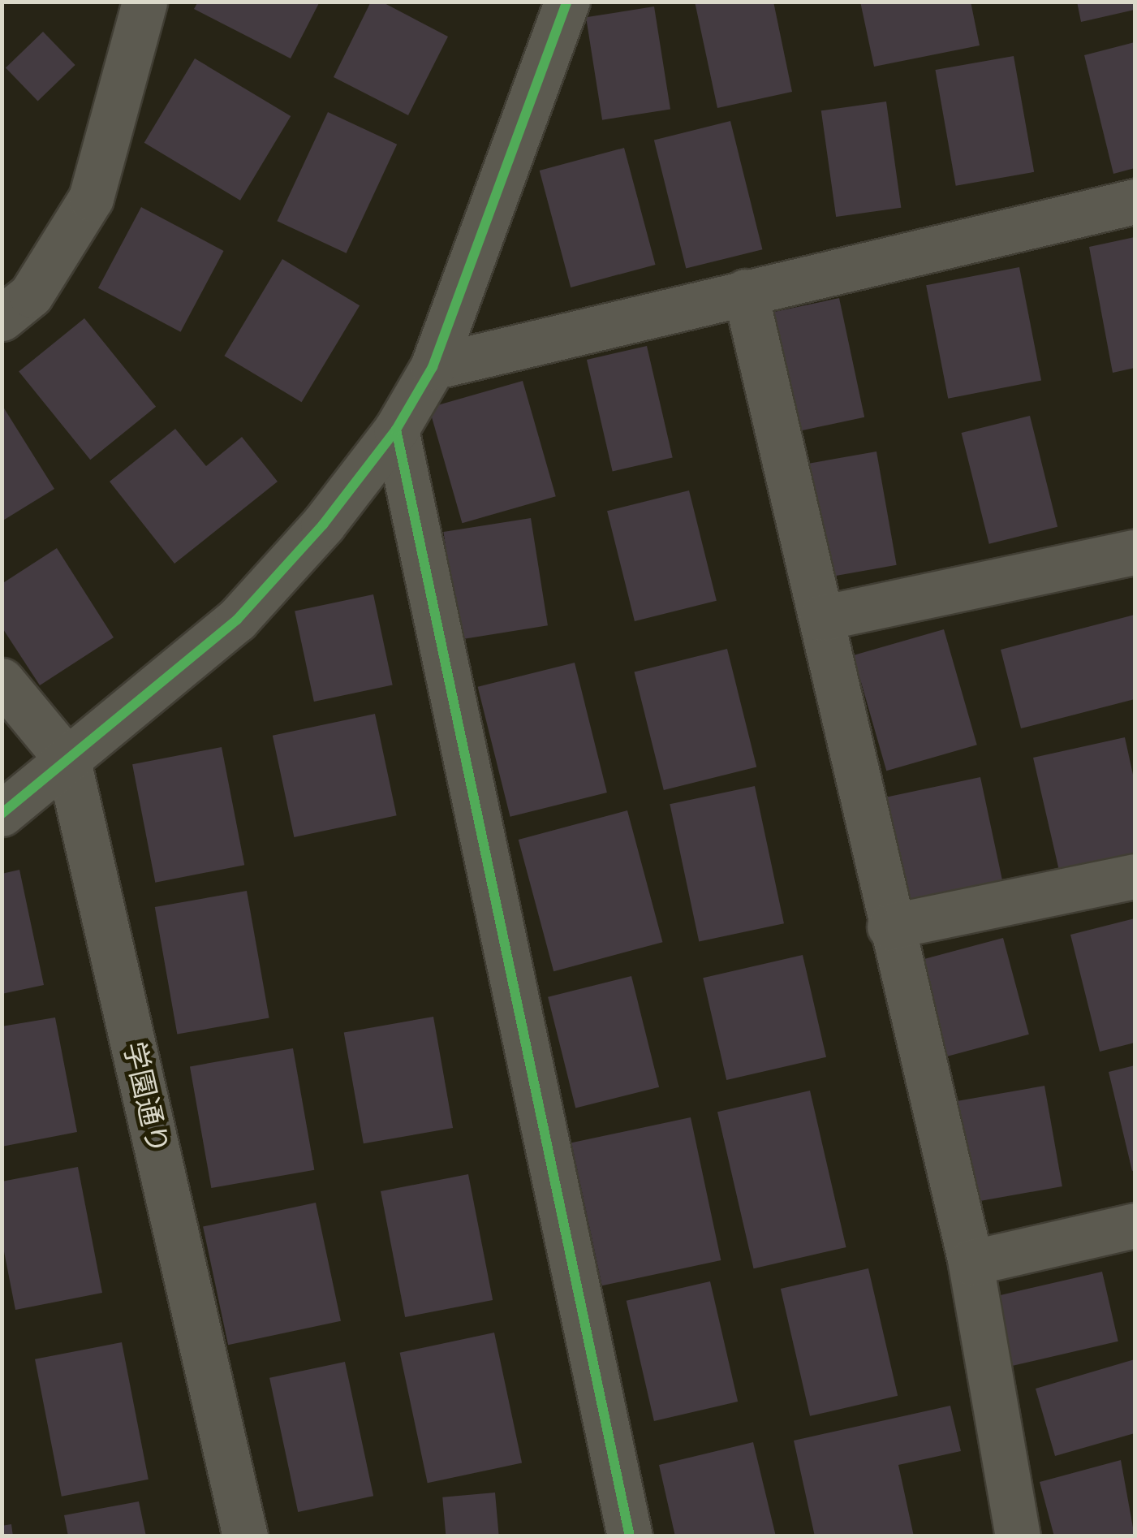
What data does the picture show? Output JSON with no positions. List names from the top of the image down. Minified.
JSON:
{"streets":{"street":["学園通り"]}}
